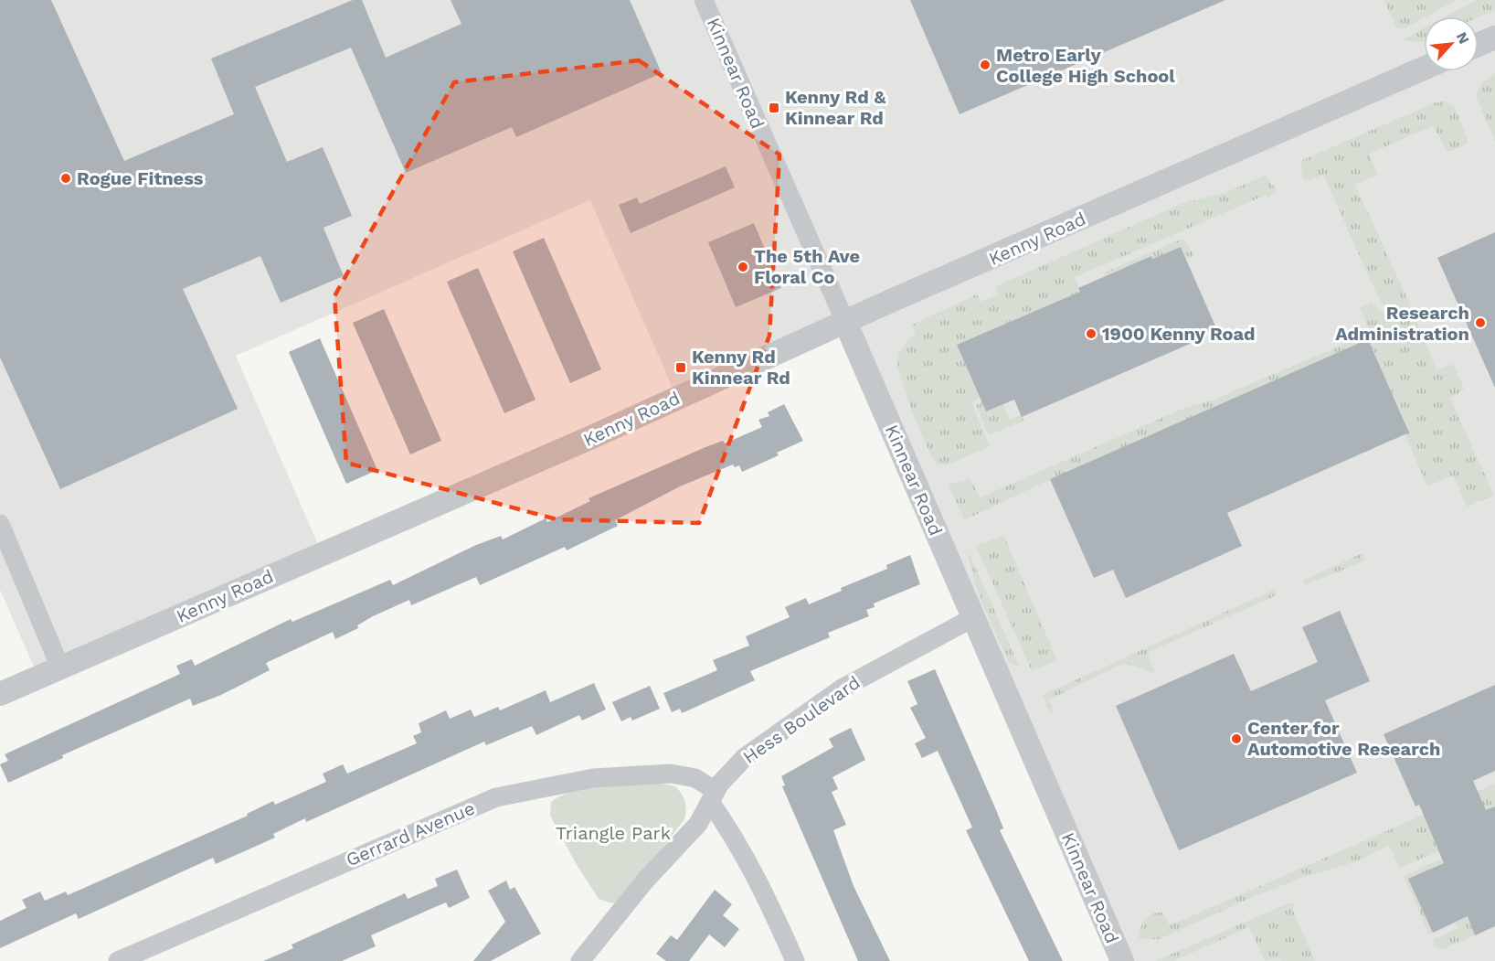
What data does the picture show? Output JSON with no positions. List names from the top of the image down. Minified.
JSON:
{"streets":{"street":["Kinnear Road","Kenny Road","Hess Boulevard","Gerrard Avenue"]},"crossings":[["Kinnear Road","Kenny Road"],["Kinnear Road","Hess Boulevard"],["Hess Boulevard","Gerrard Avenue"]],"parks":["Triangle Park"],"places":{"other":["Metro Early College High School","Rogue Fitness","The 5th Ave Floral Co","Research Administration","1900 Kenny Road","Center for Automotive Research"],"transit":["Kenny Rd & Kinnear Rd","Kenny Rd Kinnear Rd"]},"north":"top right"}
